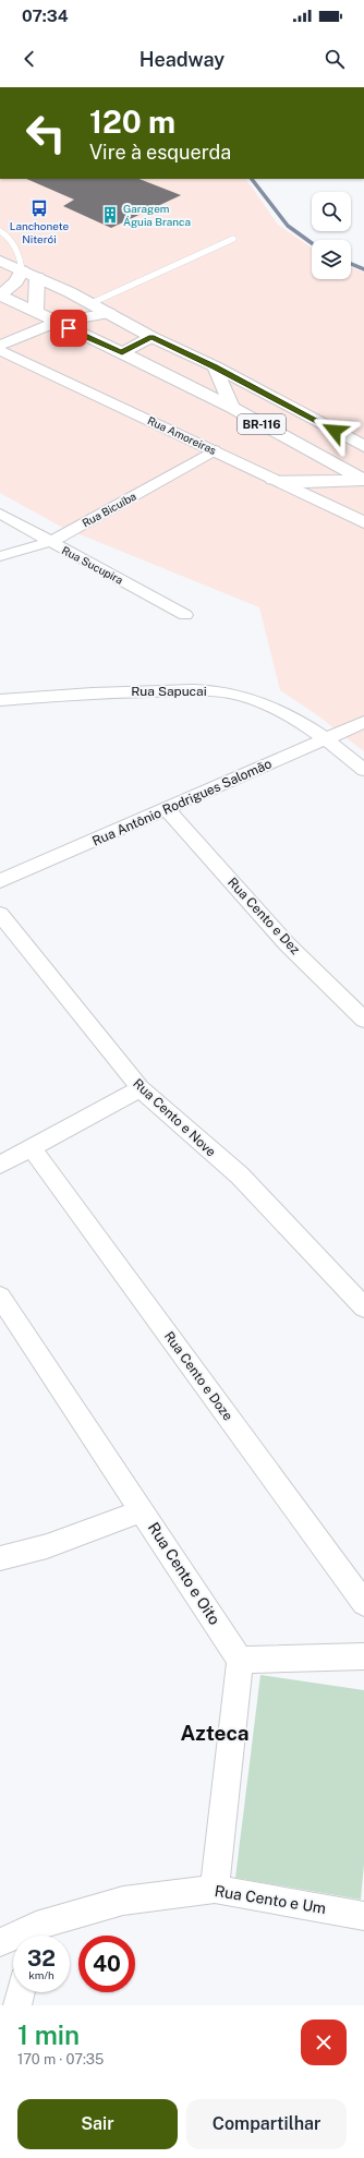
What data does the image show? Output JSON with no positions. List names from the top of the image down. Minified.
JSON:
{"streets":{"main road":["BR-116","Rua Amoreiras"],"street":["Rua Bicuíba","Rua Sucupira","Rua Sapucai","Rua Antônio Rodrigues Salomão","Rua Cento e Dez","Rua Cento e Nove","Rua Cento e Doze","Rua Cento e Oito","Rua Cento e Um"]},"crossings":[["Rua Amoreiras","Rua Bicuíba"],["Rua Bicuíba","Rua Sucupira"],["Rua Sapucai","Rua Antônio Rodrigues Salomão"],["Rua Antônio Rodrigues Salomão","Rua Cento e Dez"]],"districts":["Azteca"],"places":{"bus stop":["Lanchonete Niterói"],"building":["Garagem Águia Branca"]},"page":{"status":"07:34","header":"Headway","turn":["120 m","Vire à esquerda"],"speed":"32 km/h","limit":"40","heading":["1 min","170 m · 07:35"],"buttons":["Sair","Compartilhar"]}}
